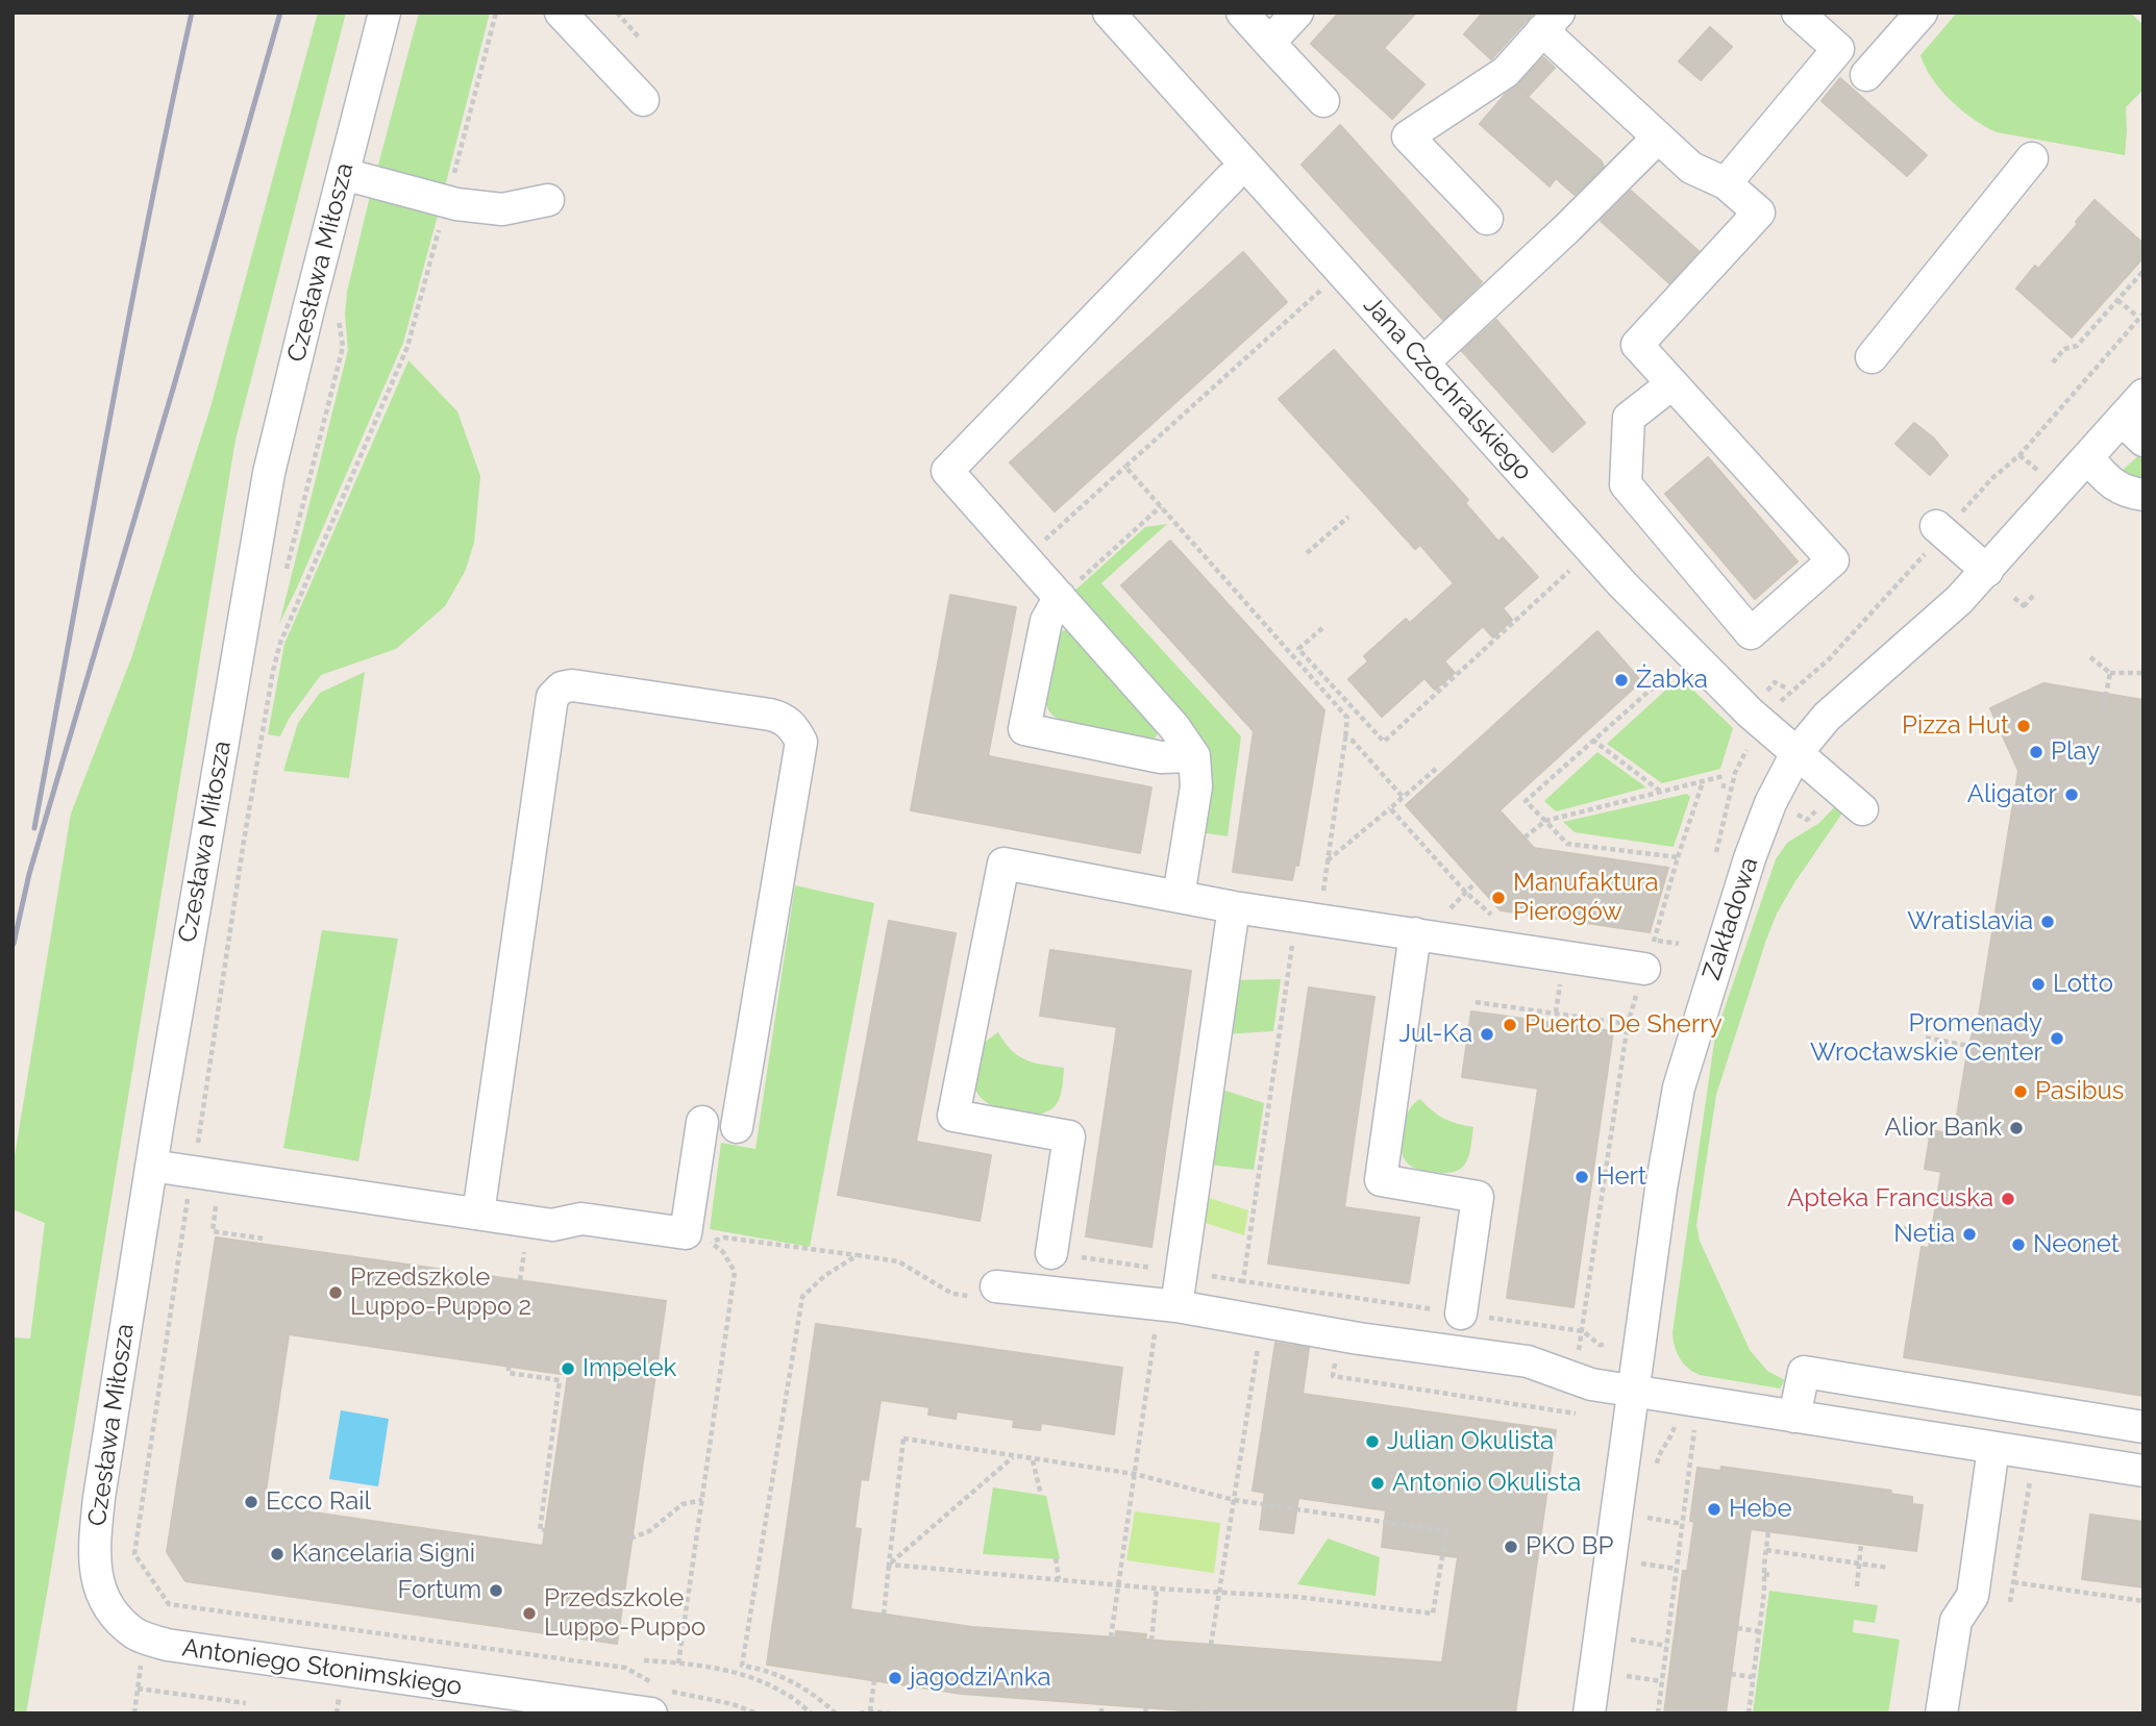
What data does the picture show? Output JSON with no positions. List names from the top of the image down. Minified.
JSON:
{"streets":{"street":["Czesława Miłosza","Jana Czochralskiego","Zakładowa","Antoniego Słonimskiego"]},"crossings":[["Czesława Miłosza","Antoniego Słonimskiego"],["Jana Czochralskiego","Zakładowa"]],"places":["Żabka","Pizza Hut","Play","Aligator","Manufaktura Pierogów","Wratislavia","Lotto","Puerto De Sherry","Jul-Ka","Promenady Wrocławskie Center","Pasibus","Alior Bank","Hert","Apteka Francuska","Netia","Neonet","Przedszkole Luppo-Puppo 2","Impelek","Julian Okulista","Antonio Okulista","Ecco Rail","Hebe","PKO BP","Kancelaria Signi","Fortum","Przedszkole Luppo-Puppo","jagodziAnka"]}
